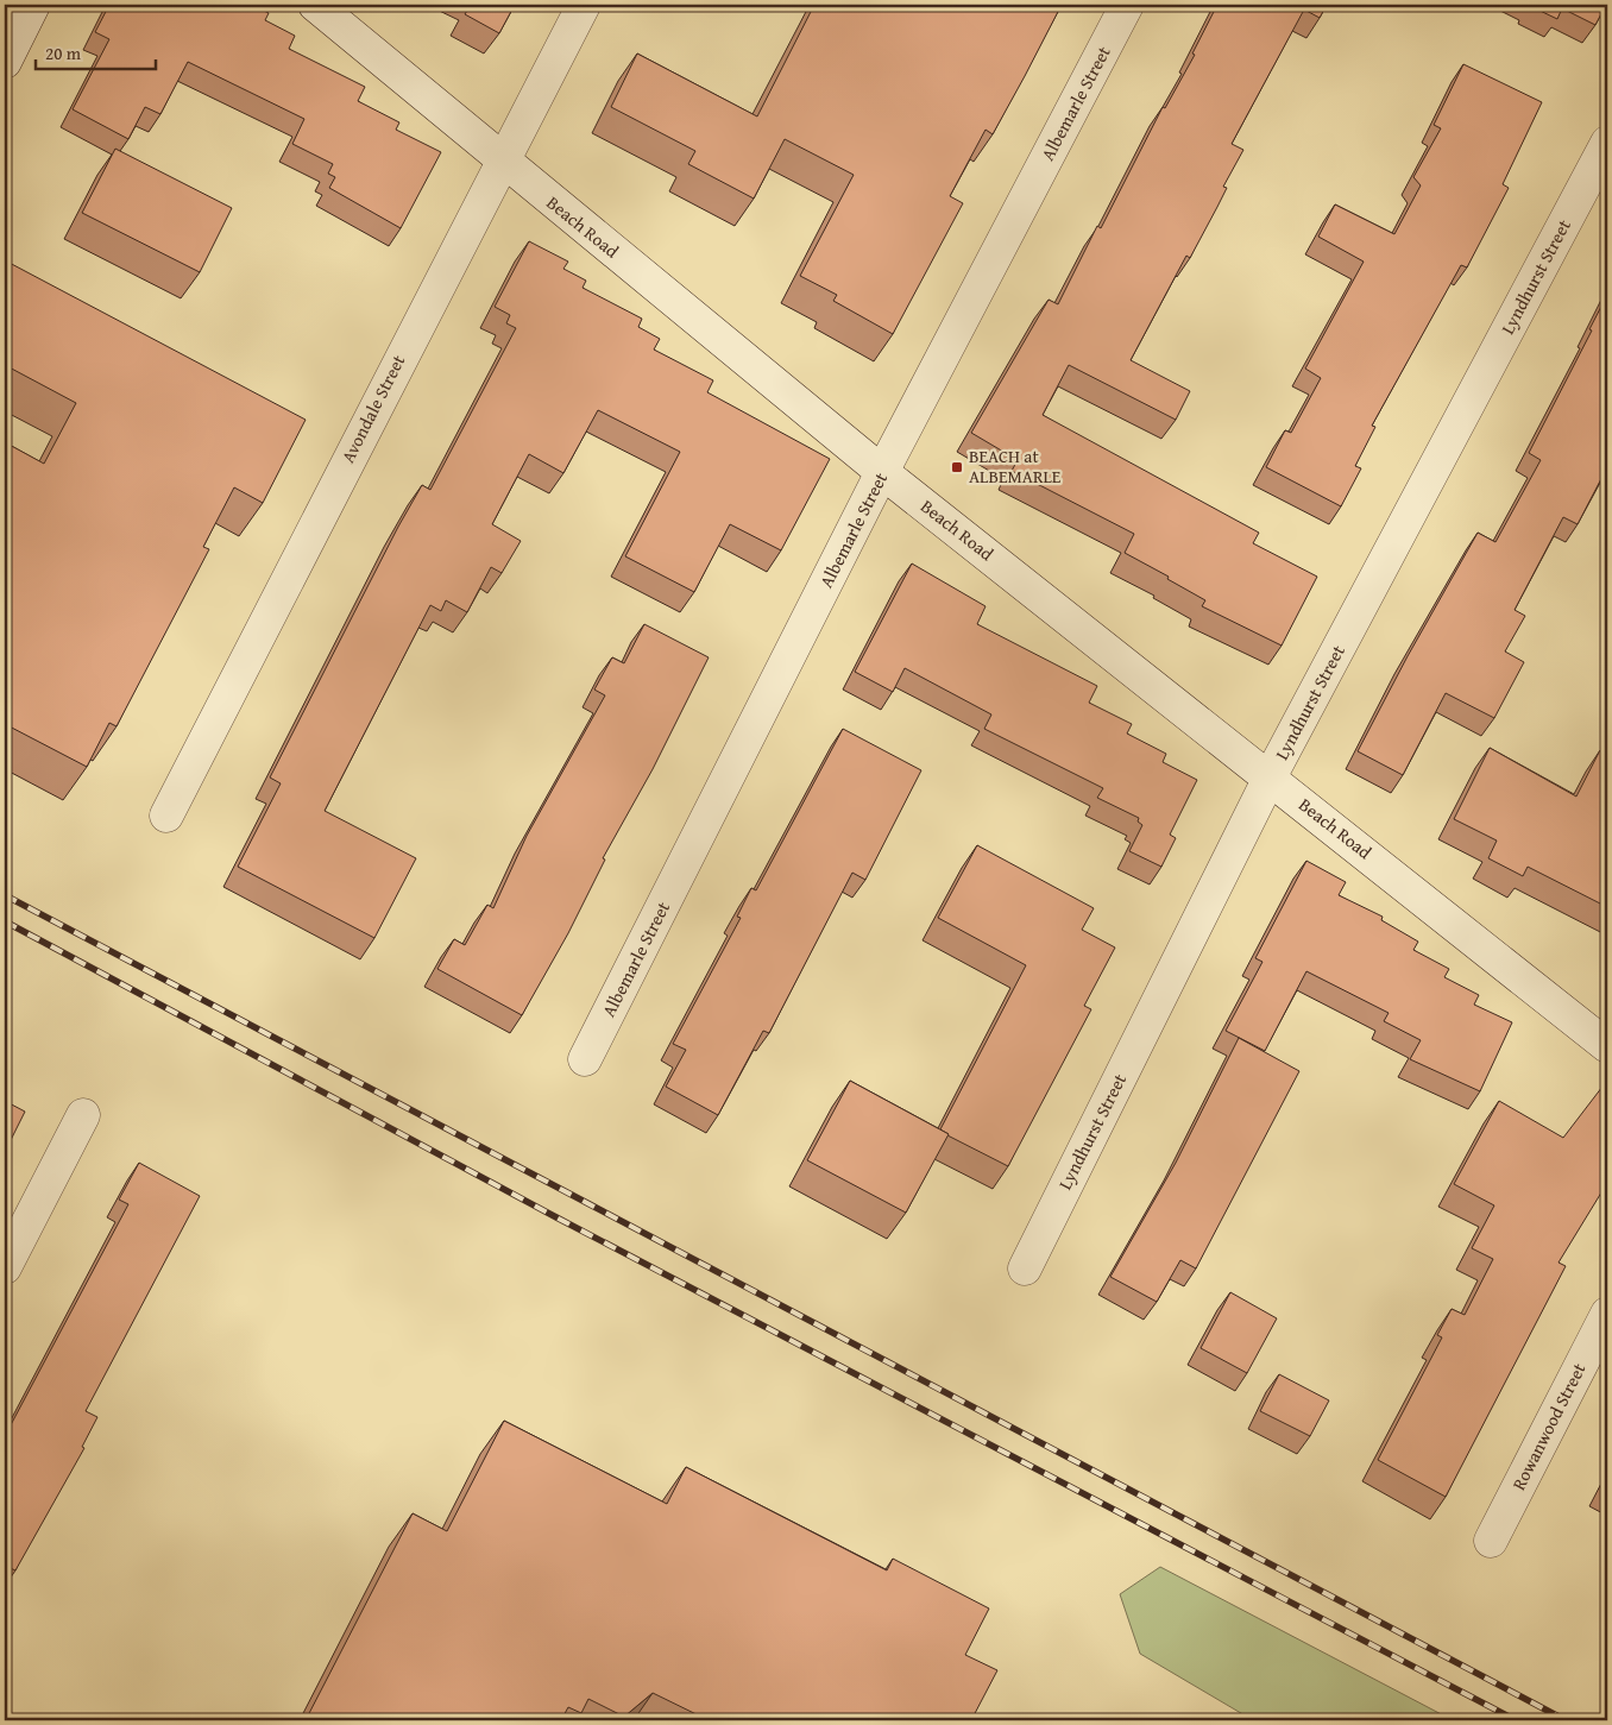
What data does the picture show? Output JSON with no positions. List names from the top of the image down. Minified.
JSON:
{"streets":{"street":["Albemarle Street","Beach Road","Lyndhurst Street","Avondale Street","Rowanwood Street"]},"crossings":[["Albemarle Street","Beach Road"],["Beach Road","Lyndhurst Street"],["Beach Road","Avondale Street"]],"places":{"transit":["BEACH at ALBEMARLE"]},"scale_bar":"20 m"}
